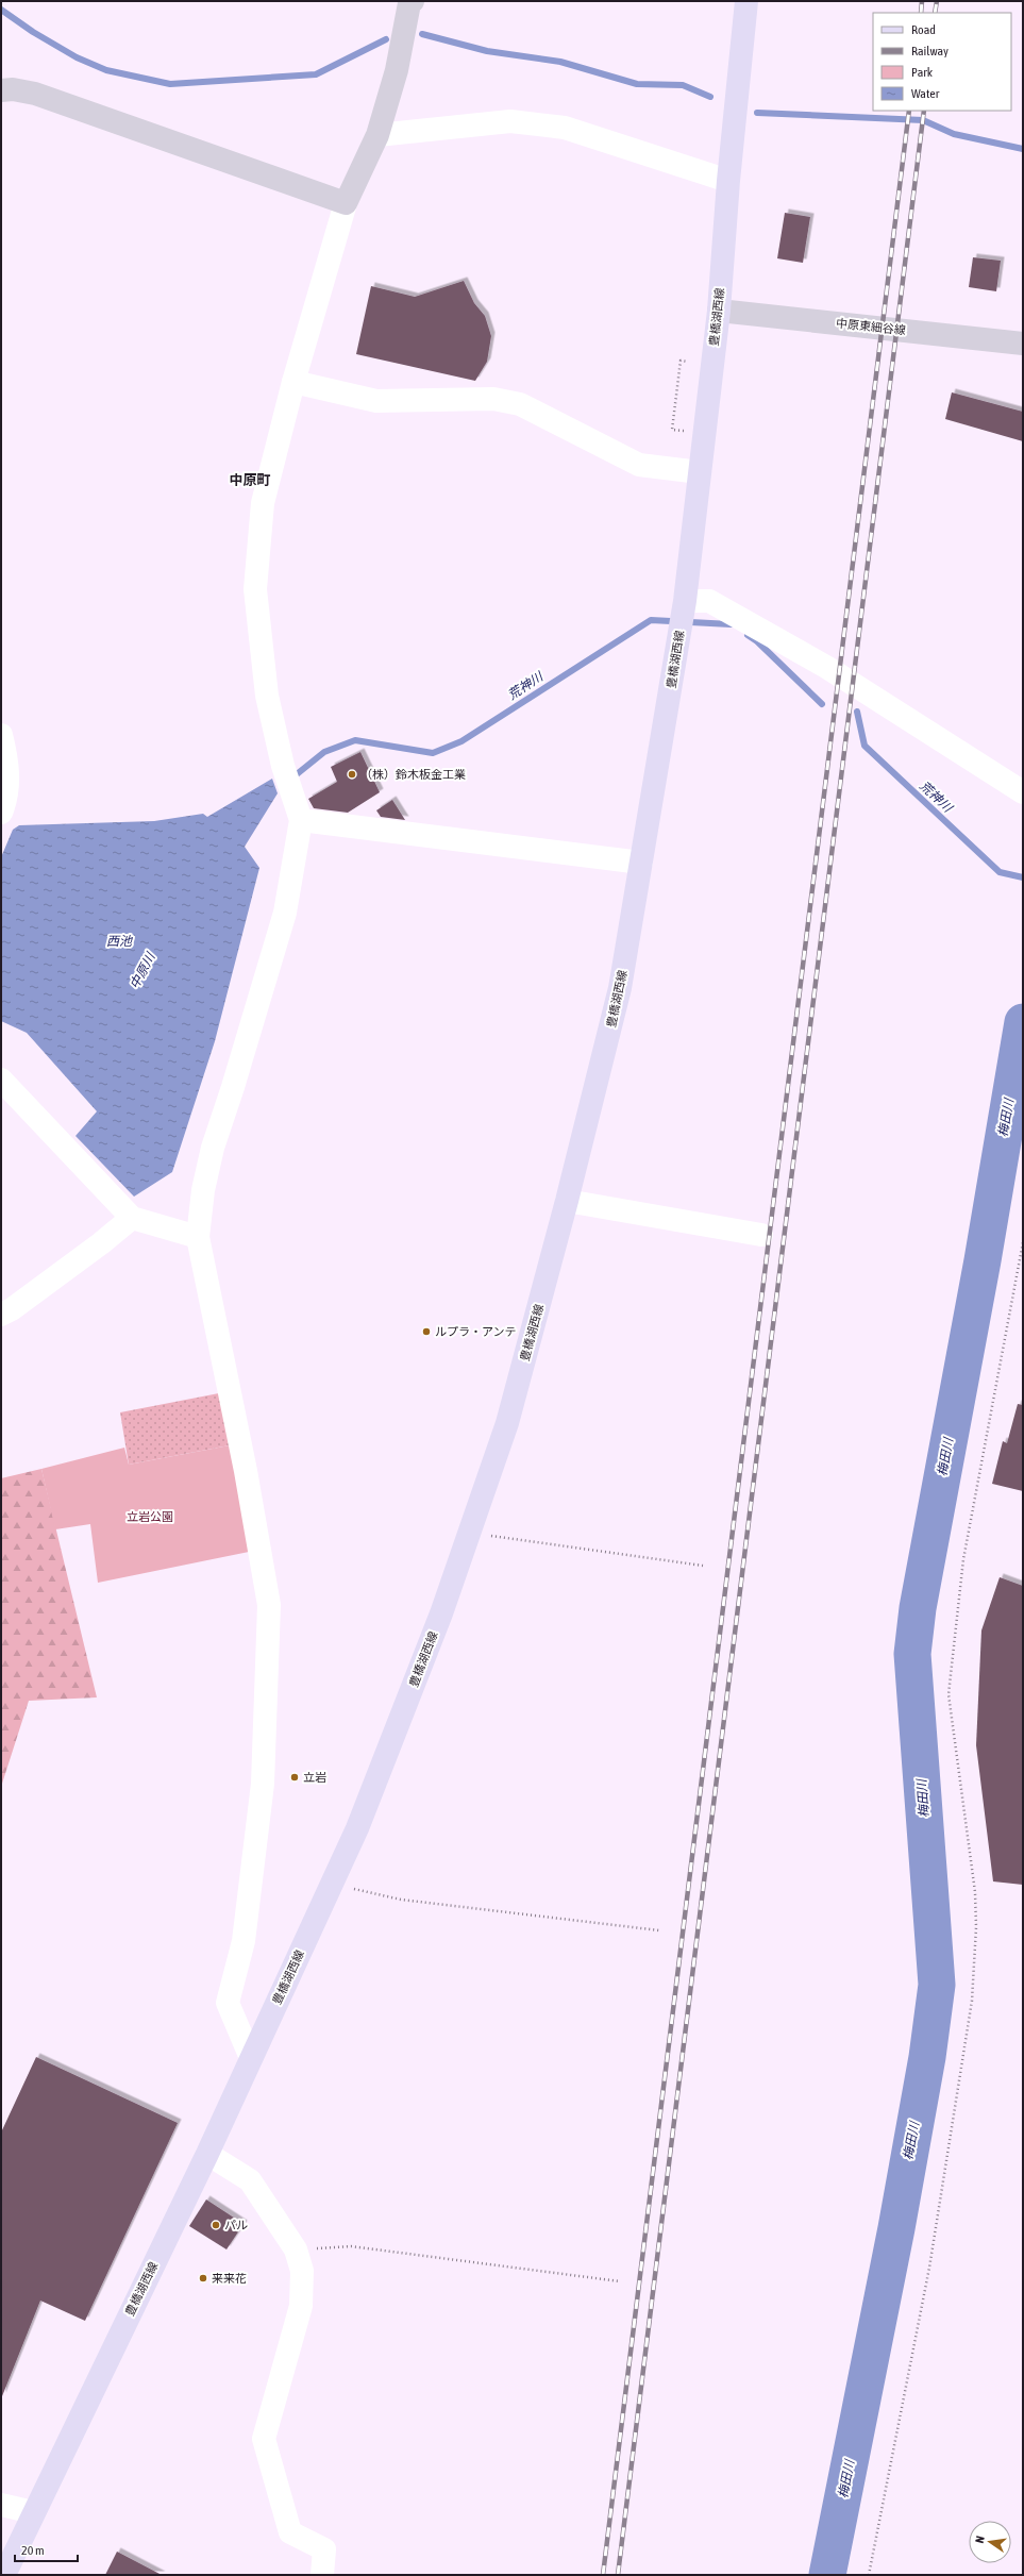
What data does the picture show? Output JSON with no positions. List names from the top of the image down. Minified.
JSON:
{"streets":{"main road":["豊橋湖西線"],"street":["中原東細谷線"]},"crossings":[["豊橋湖西線","中原東細谷線"]],"districts":["中原町"],"water":["荒神川","西池","中原川","梅田川"],"parks":["立岩公園"],"places":["（株）鈴木板金工業","ルプラ・アンテ","立岩","パル","来来花"],"legend":["Road","Railway","Park","Water"],"scale_bar":"20 m","north":"left"}
